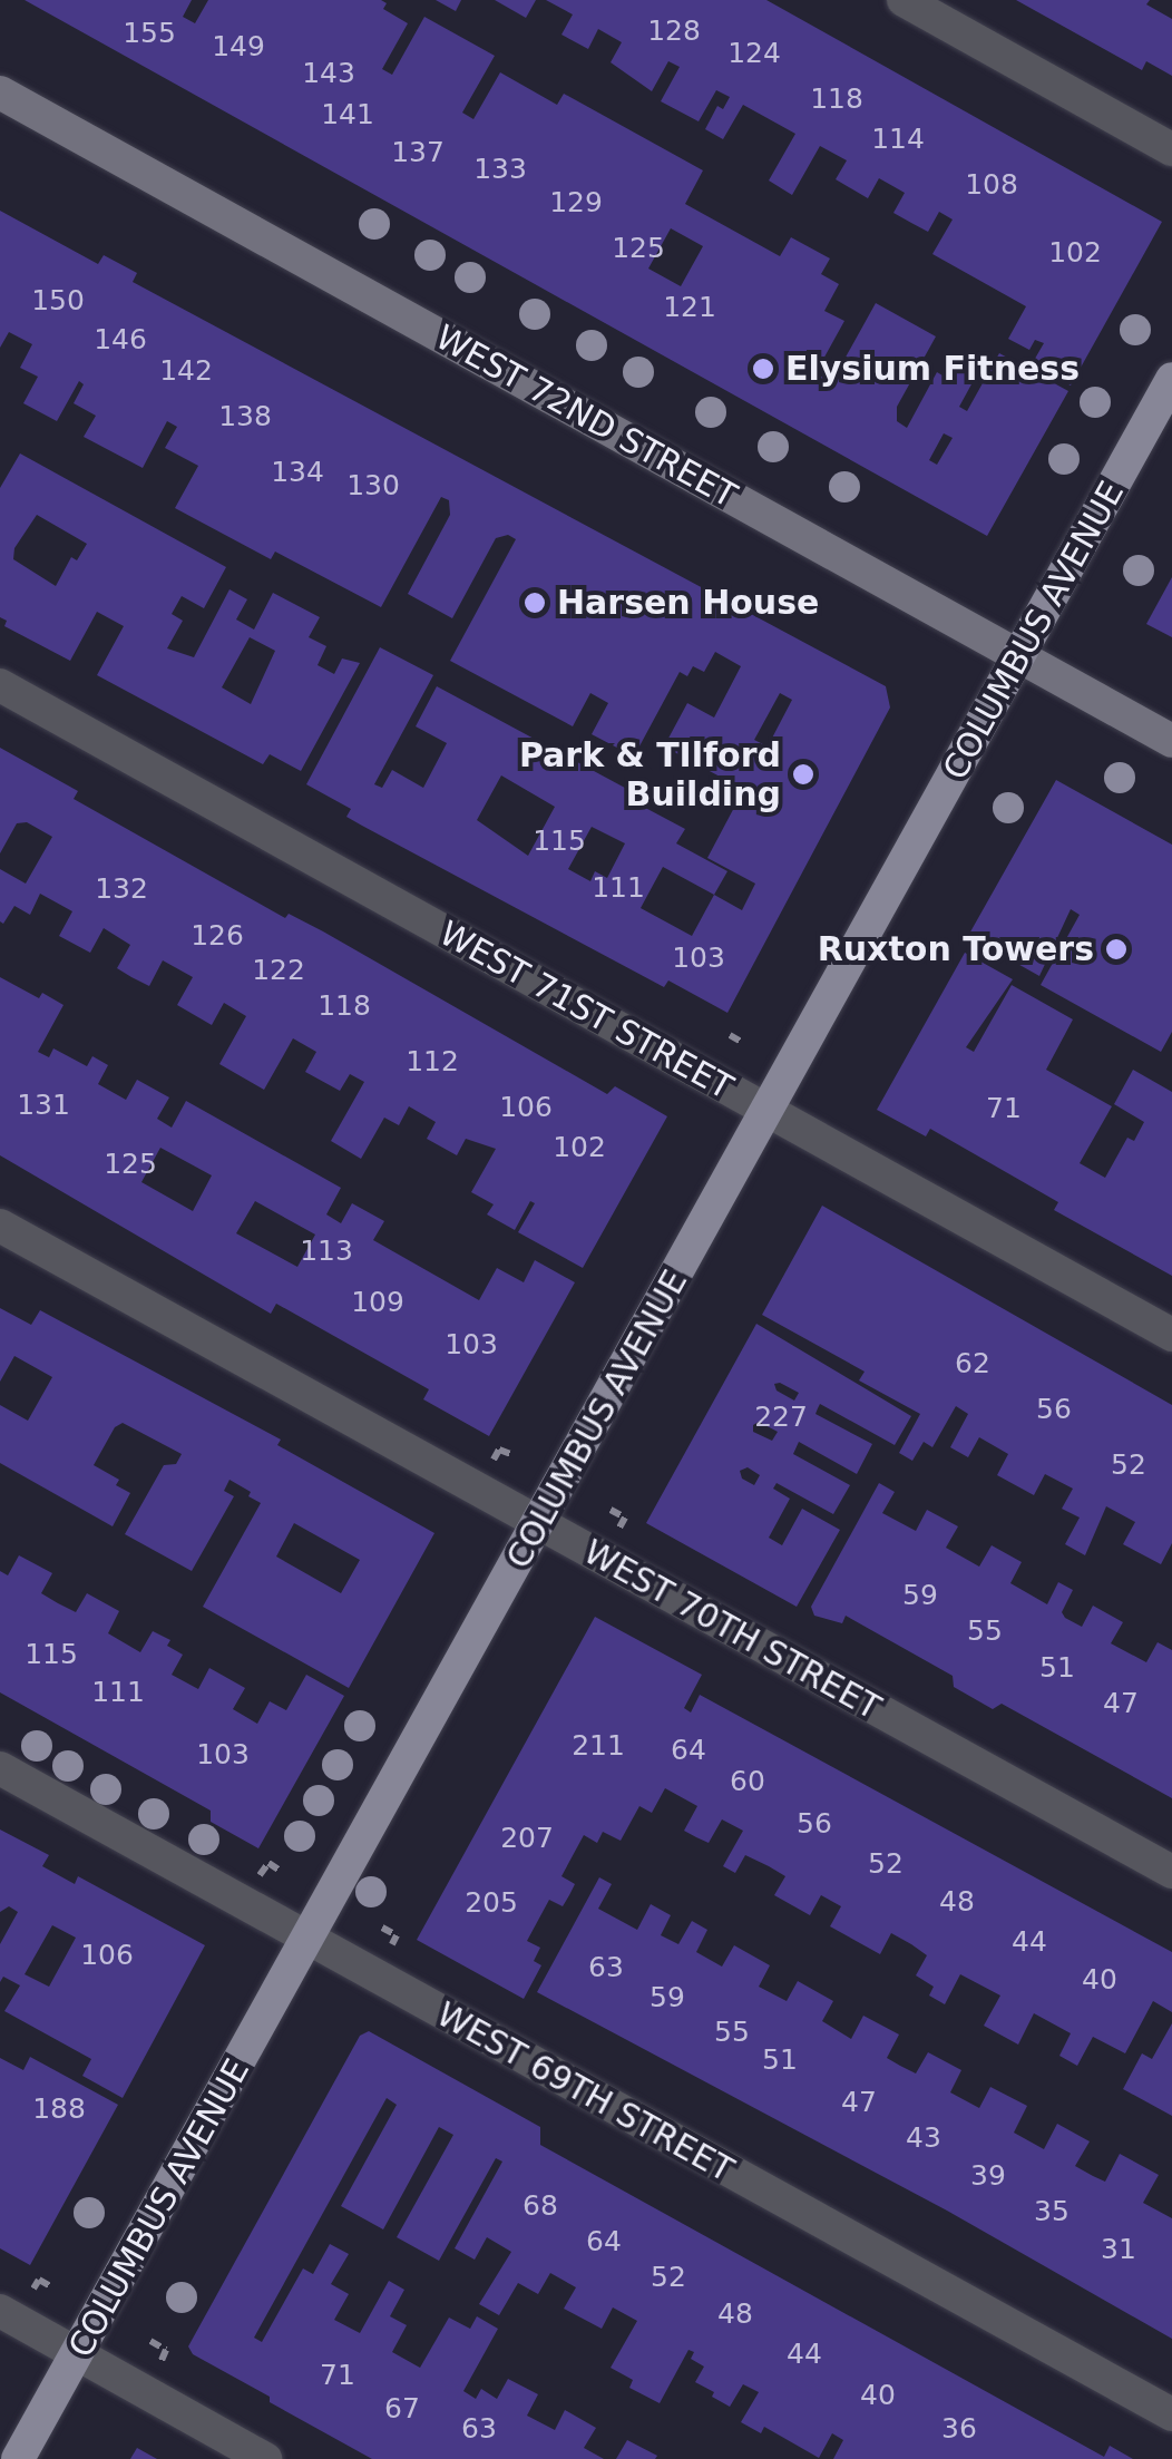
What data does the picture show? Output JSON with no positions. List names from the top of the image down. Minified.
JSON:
{"streets":{"main road":["WEST 72ND STREET","COLUMBUS AVENUE"],"street":["WEST 71ST STREET","WEST 70TH STREET","WEST 69TH STREET"]},"crossings":[["WEST 72ND STREET","COLUMBUS AVENUE"],["COLUMBUS AVENUE","WEST 71ST STREET"],["COLUMBUS AVENUE","WEST 70TH STREET"],["COLUMBUS AVENUE","WEST 69TH STREET"]],"places":["Elysium Fitness","Harsen House","Park & TIlford Building","Ruxton Towers"],"house_numbers":["128","155","149","124","143","118","141","114","137","133","108","129","125","102","150","121","146","142","138","134","130","115","111","132","126","103","122","118","112","131","106","71","102","125","113","109","103","62","56","227","52","59","55","115","51","111","47","211","64","103","60","56","207","52","48","205","44","106","63","40","59","55","51","47","188","43","39","68","35","64","31","52","48","44","71","40","67","63","36"]}
